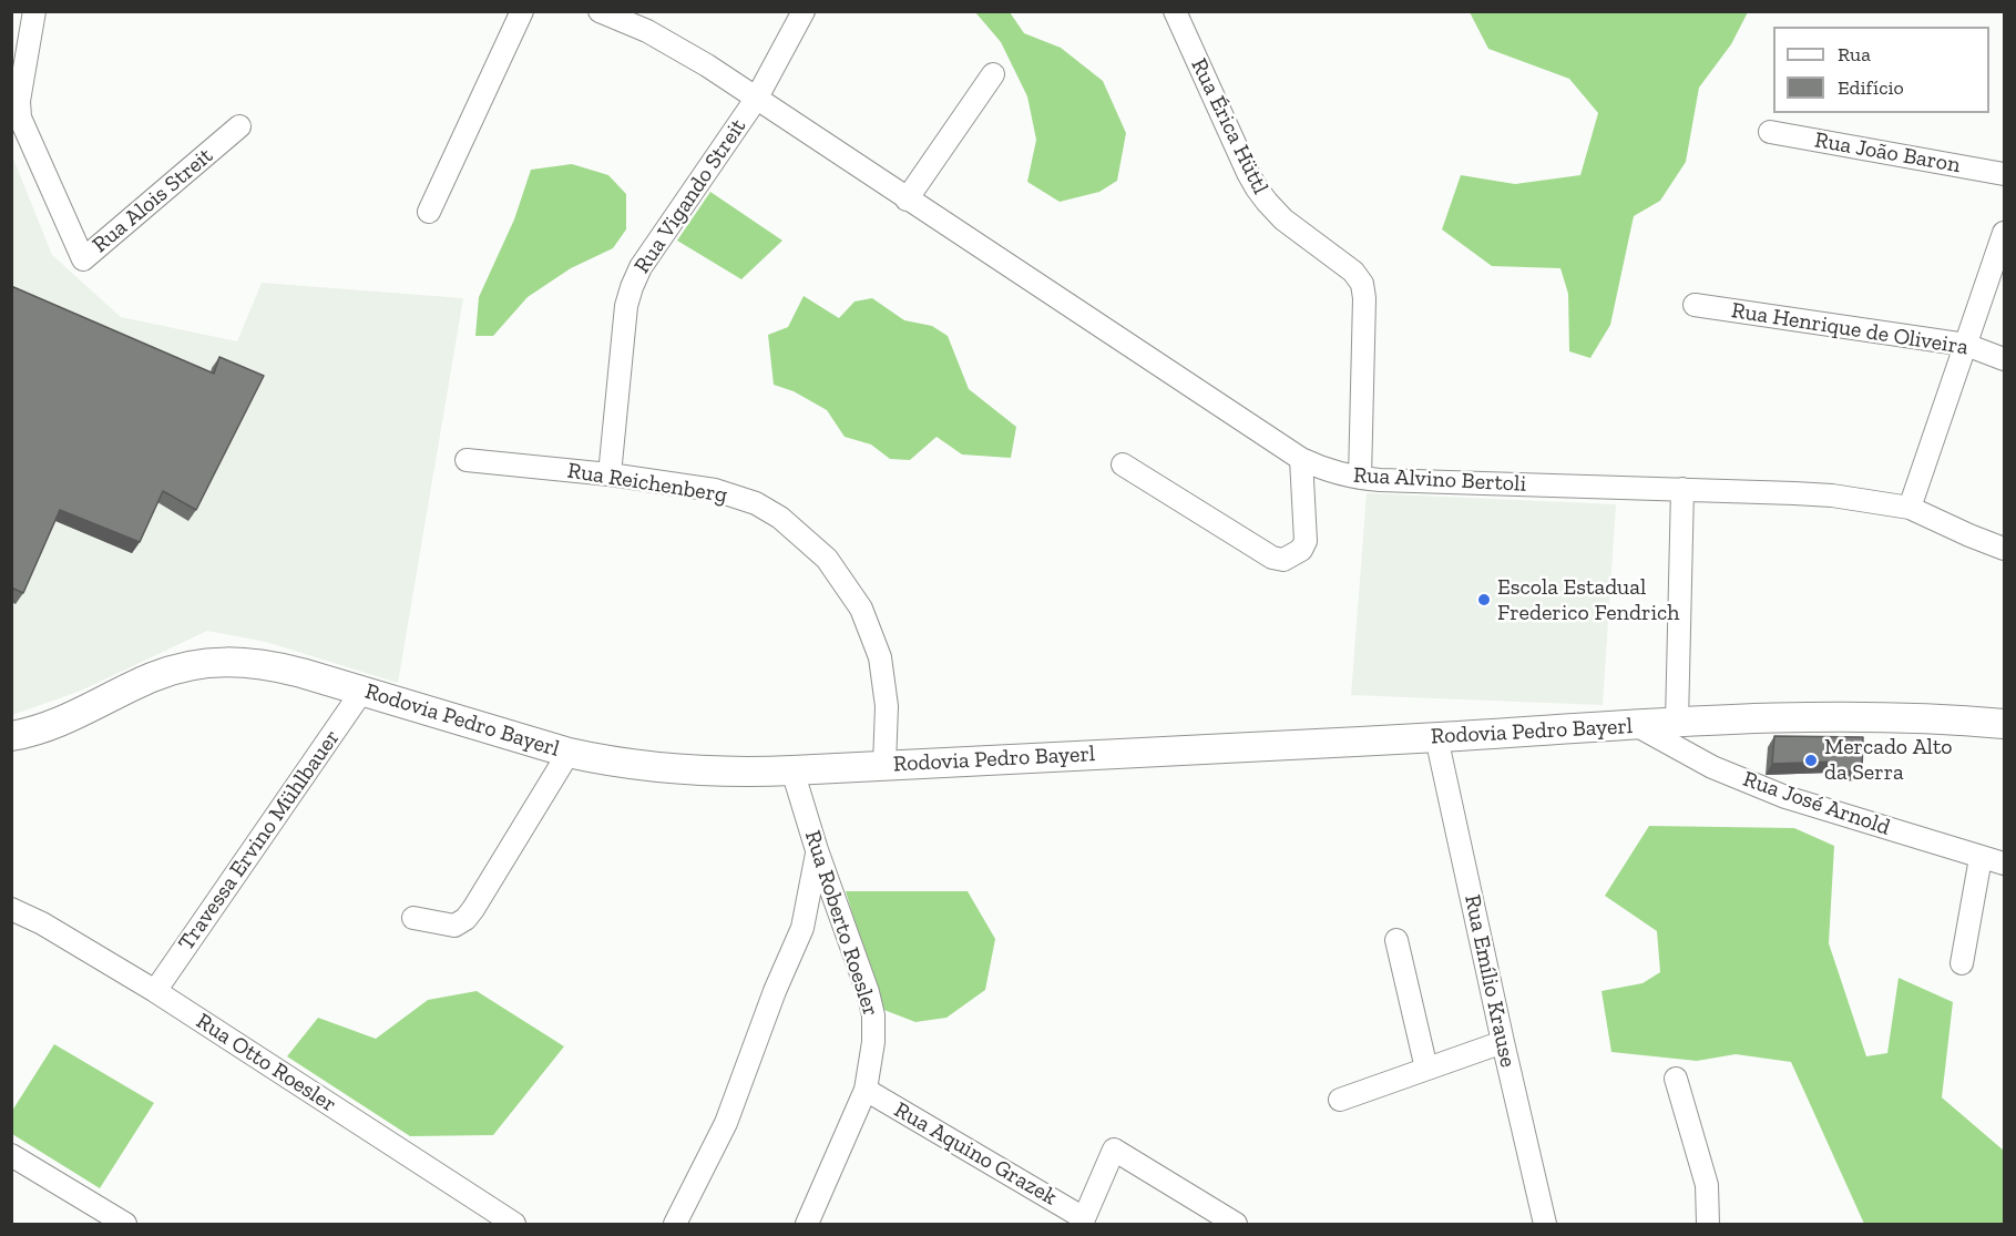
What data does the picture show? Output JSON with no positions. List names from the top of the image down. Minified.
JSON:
{"streets":{"main road":["Rodovia Pedro Bayerl"],"street":["Rua Érica Hüttl","Rua João Baron","Rua Vigando Streit","Rua Alois Streit","Rua Henrique de Oliveira","Rua Alvino Bertoli","Rua Reichenberg","Rua José Arnold","Travessa Ervino Mühlbauer","Rua Roberto Roesler","Rua Emílio Krause","Rua Otto Roesler","Rua Aquino Grazek"]},"crossings":[["Rua Érica Hüttl","Rua Alvino Bertoli"],["Rua Vigando Streit","Rua Alvino Bertoli"],["Rua Vigando Streit","Rua Reichenberg"],["Rua Reichenberg","Rodovia Pedro Bayerl"],["Rodovia Pedro Bayerl","Rua José Arnold"],["Rodovia Pedro Bayerl","Travessa Ervino Mühlbauer"],["Rodovia Pedro Bayerl","Rua Roberto Roesler"],["Rodovia Pedro Bayerl","Rua Emílio Krause"],["Travessa Ervino Mühlbauer","Rua Otto Roesler"],["Rua Roberto Roesler","Rua Aquino Grazek"]],"places":["Escola Estadual Frederico Fendrich","Mercado Alto da Serra"],"legend":["Rua","Edifício"]}
